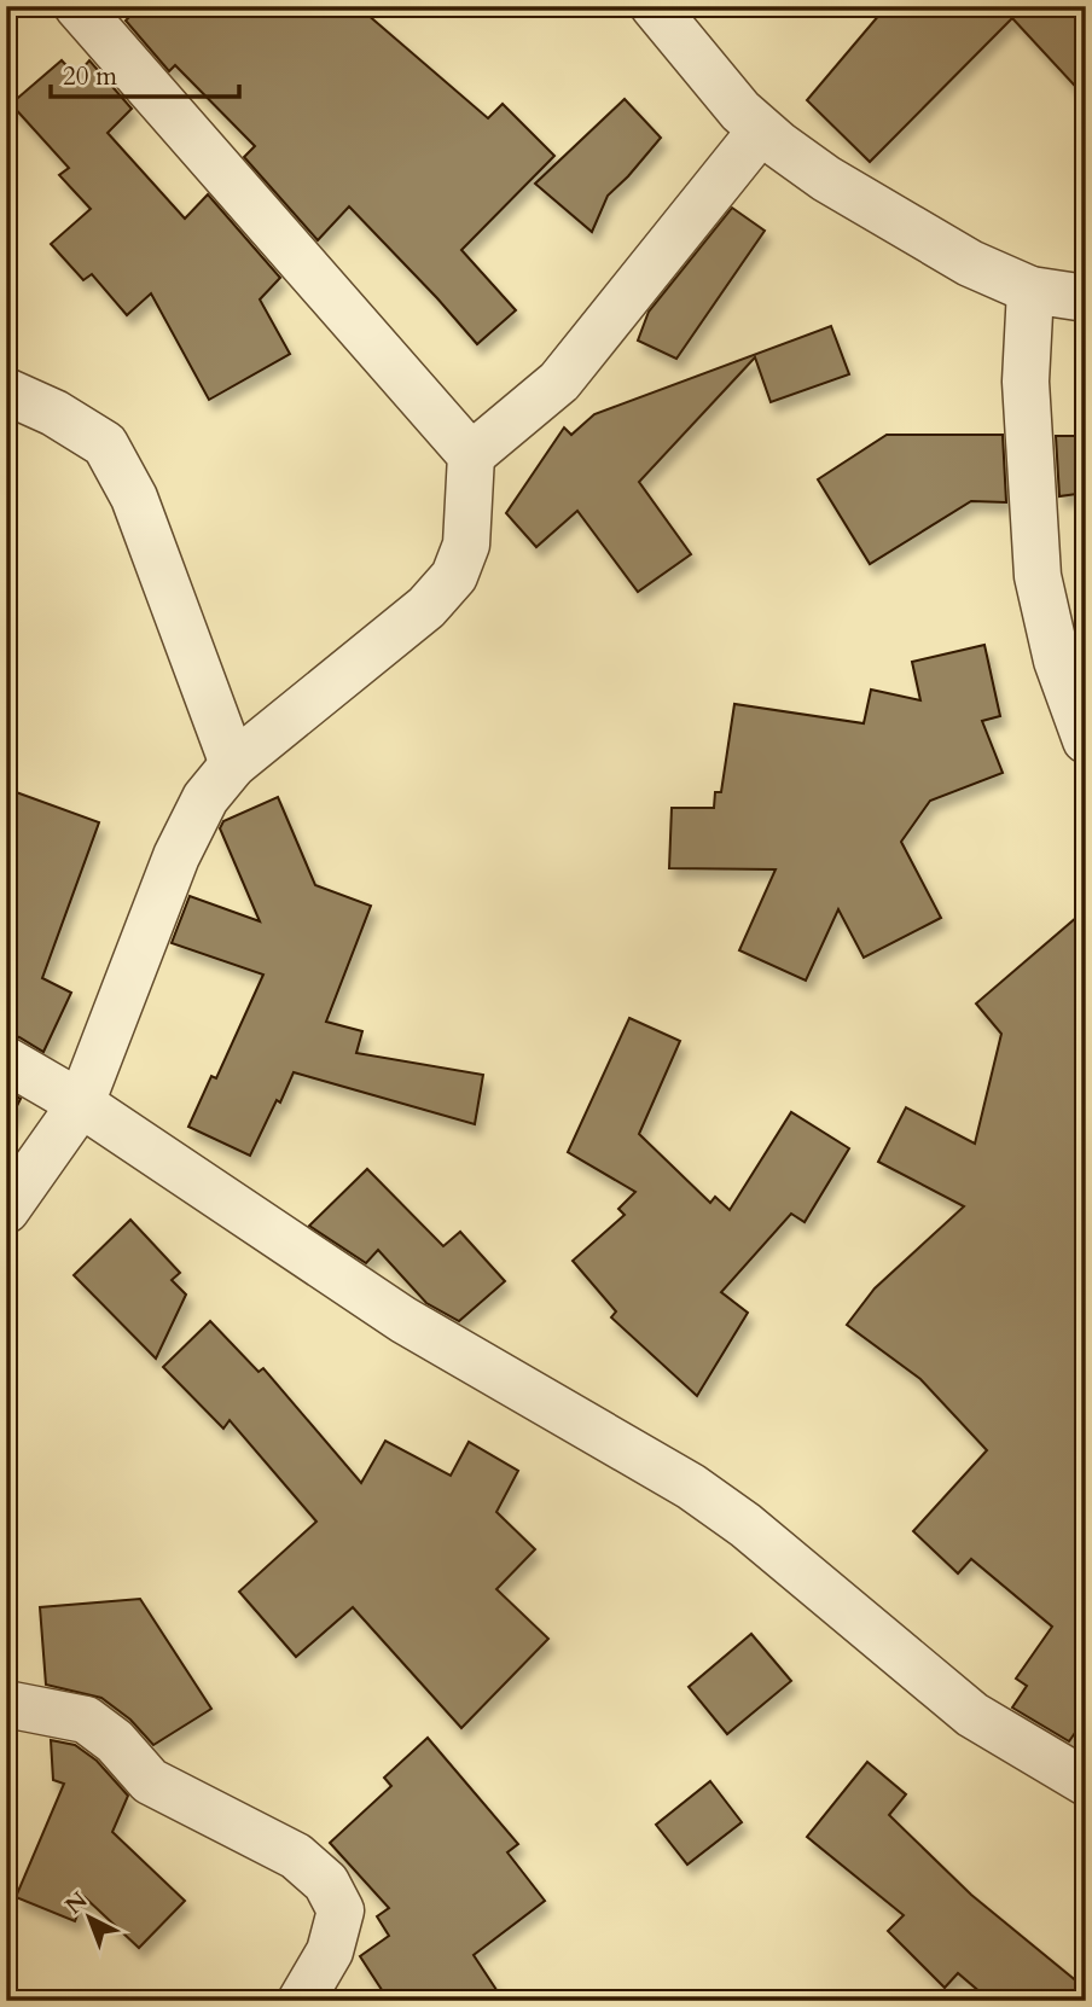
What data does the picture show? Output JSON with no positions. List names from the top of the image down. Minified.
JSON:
{"scale_bar":"20 m","north":"top left"}
